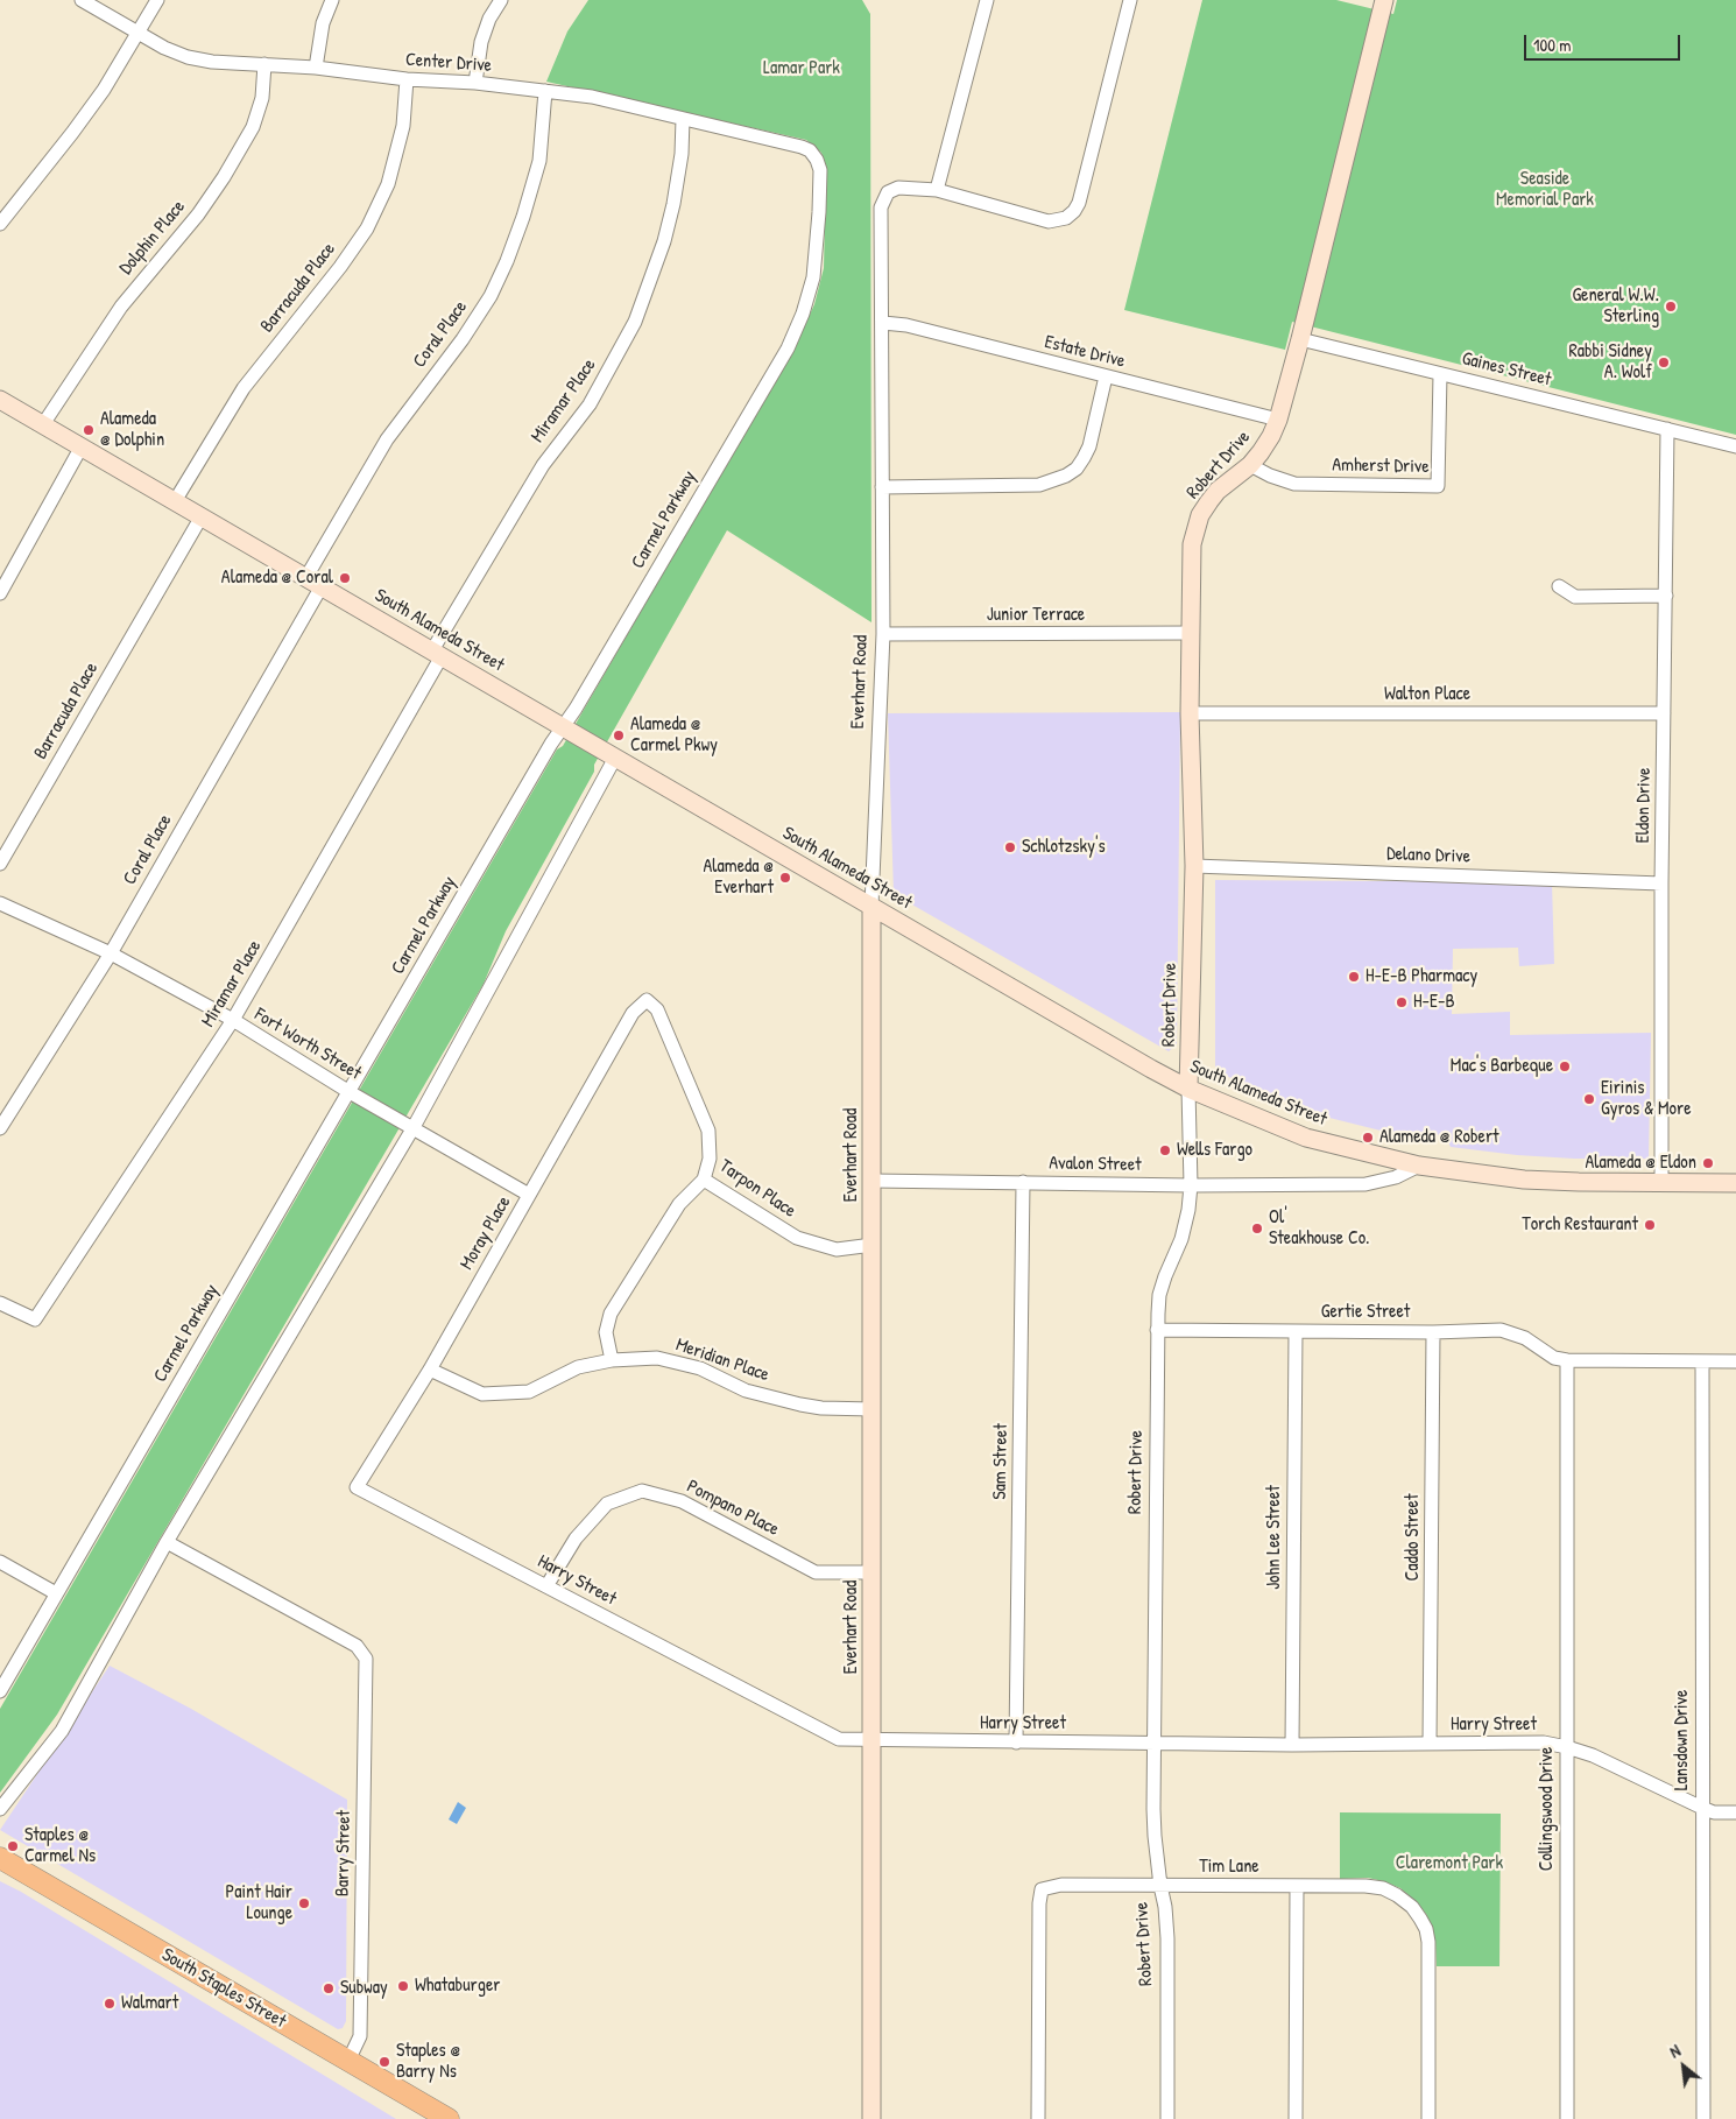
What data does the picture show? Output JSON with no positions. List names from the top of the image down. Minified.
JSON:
{"streets":{"main road":["Robert Drive","South Alameda Street","Everhart Road","South Staples Street"],"street":["Center Drive","Dolphin Place","Barracuda Place","Coral Place","Estate Drive","Gaines Street","Miramar Place","Amherst Drive","Carmel Parkway","Junior Terrace","Walton Place","Eldon Drive","Delano Drive","Fort Worth Street","Avalon Street","Tarpon Place","Moray Place","Gertie Street","Meridian Place","Sam Street","Pompano Place","John Lee Street","Caddo Street","Harry Street","Lansdown Drive","Collingswood Drive","Barry Street","Tim Lane"]},"crossings":[["Center Drive","Dolphin Place"],["Center Drive","Barracuda Place"],["Center Drive","Coral Place"],["Center Drive","Miramar Place"],["Center Drive","Carmel Parkway"],["Dolphin Place","South Alameda Street"],["Barracuda Place","South Alameda Street"],["Coral Place","South Alameda Street"],["Coral Place","Fort Worth Street"],["Estate Drive","Robert Drive"],["Estate Drive","Everhart Road"],["Gaines Street","Robert Drive"],["Gaines Street","Amherst Drive"],["Gaines Street","Eldon Drive"],["Miramar Place","South Alameda Street"],["Miramar Place","Fort Worth Street"],["Robert Drive","Amherst Drive"],["Robert Drive","Junior Terrace"],["Robert Drive","South Alameda Street"],["Robert Drive","Walton Place"],["Robert Drive","Delano Drive"],["Robert Drive","Avalon Street"],["Robert Drive","Gertie Street"],["Robert Drive","Harry Street"],["Robert Drive","Tim Lane"],["Carmel Parkway","South Alameda Street"],["Carmel Parkway","Fort Worth Street"],["Junior Terrace","Everhart Road"],["South Alameda Street","Everhart Road"],["South Alameda Street","Eldon Drive"],["South Alameda Street","Avalon Street"],["Everhart Road","Avalon Street"],["Everhart Road","Tarpon Place"],["Everhart Road","Meridian Place"],["Everhart Road","Pompano Place"],["Everhart Road","Harry Street"],["Walton Place","Eldon Drive"],["Eldon Drive","Delano Drive"],["Fort Worth Street","Moray Place"],["Avalon Street","Sam Street"],["Tarpon Place","Moray Place"],["Moray Place","Meridian Place"],["Moray Place","Harry Street"],["Gertie Street","John Lee Street"],["Gertie Street","Caddo Street"],["Gertie Street","Collingswood Drive"],["Sam Street","Harry Street"],["Pompano Place","Harry Street"],["John Lee Street","Harry Street"],["Caddo Street","Harry Street"],["Harry Street","Lansdown Drive"],["Harry Street","Collingswood Drive"],["Barry Street","South Staples Street"]],"parks":["Lamar Park","Seaside Memorial Park","Claremont Park"],"places":["General W.W. Sterling","Rabbi Sidney A. Wolf","Alameda @ Dolphin","Alameda @ Coral","Alameda @ Carmel Pkwy","Schlotzsky's","Alameda @ Everhart","H-E-B Pharmacy","H-E-B","Mac's Barbeque","Eirinis Gyros & More","Alameda @ Robert","Wells Fargo","Alameda @ Eldon","Torch Restaurant","Ol' Steakhouse Co.","Staples @ Carmel Ns","Paint Hair Lounge","Whataburger","Subway","Walmart","Staples @ Barry Ns"],"scale_bar":"100 m","north":"top left"}
